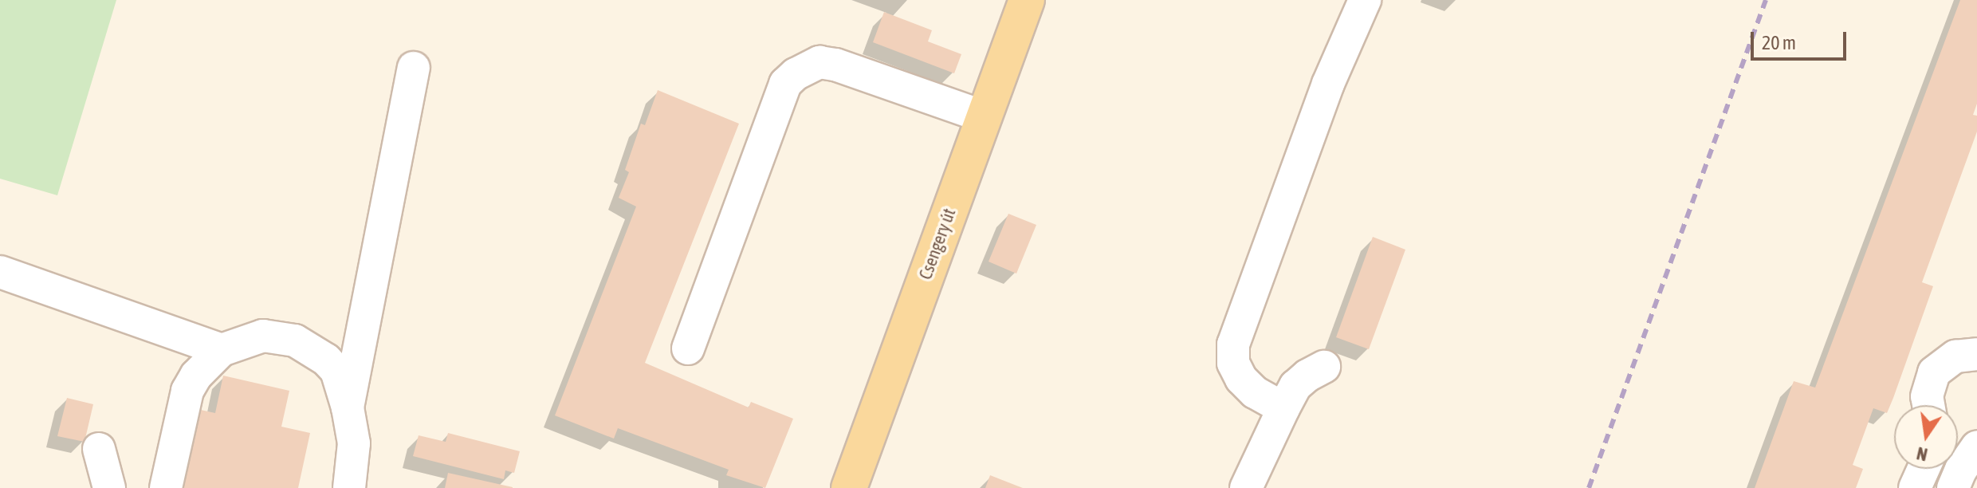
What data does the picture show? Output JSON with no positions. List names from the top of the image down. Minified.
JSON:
{"streets":{"main road":["Csengery út"]},"scale_bar":"20 m","north":"bottom"}
